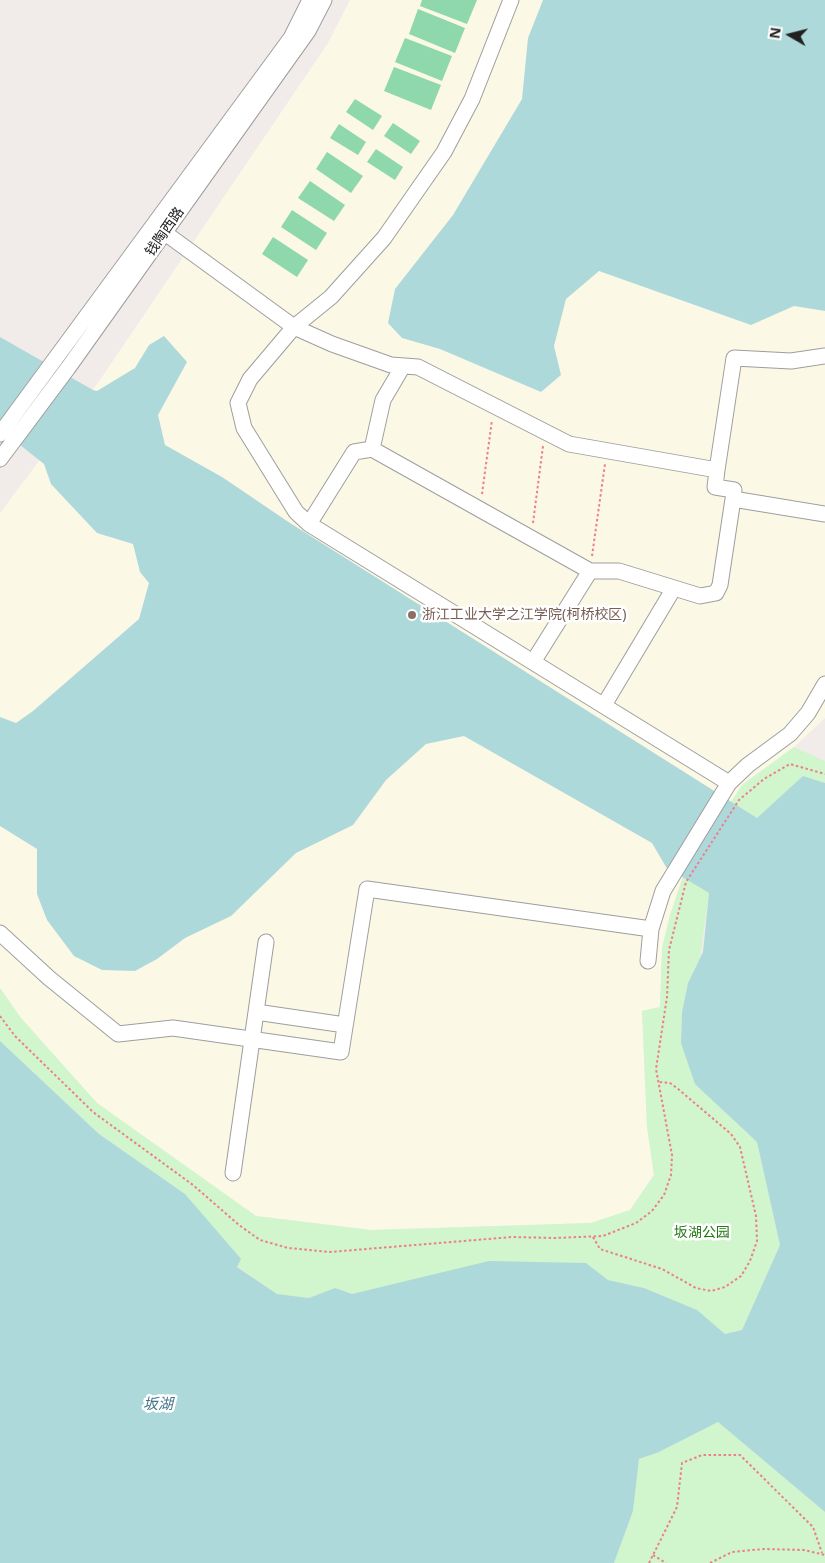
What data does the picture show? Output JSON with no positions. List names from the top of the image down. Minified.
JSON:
{"streets":{"street":["钱陶西路"]},"water":["坂湖"],"parks":["坂湖公园"],"places":["浙江工业大学之江学院(柯桥校区)"],"north":"left"}
